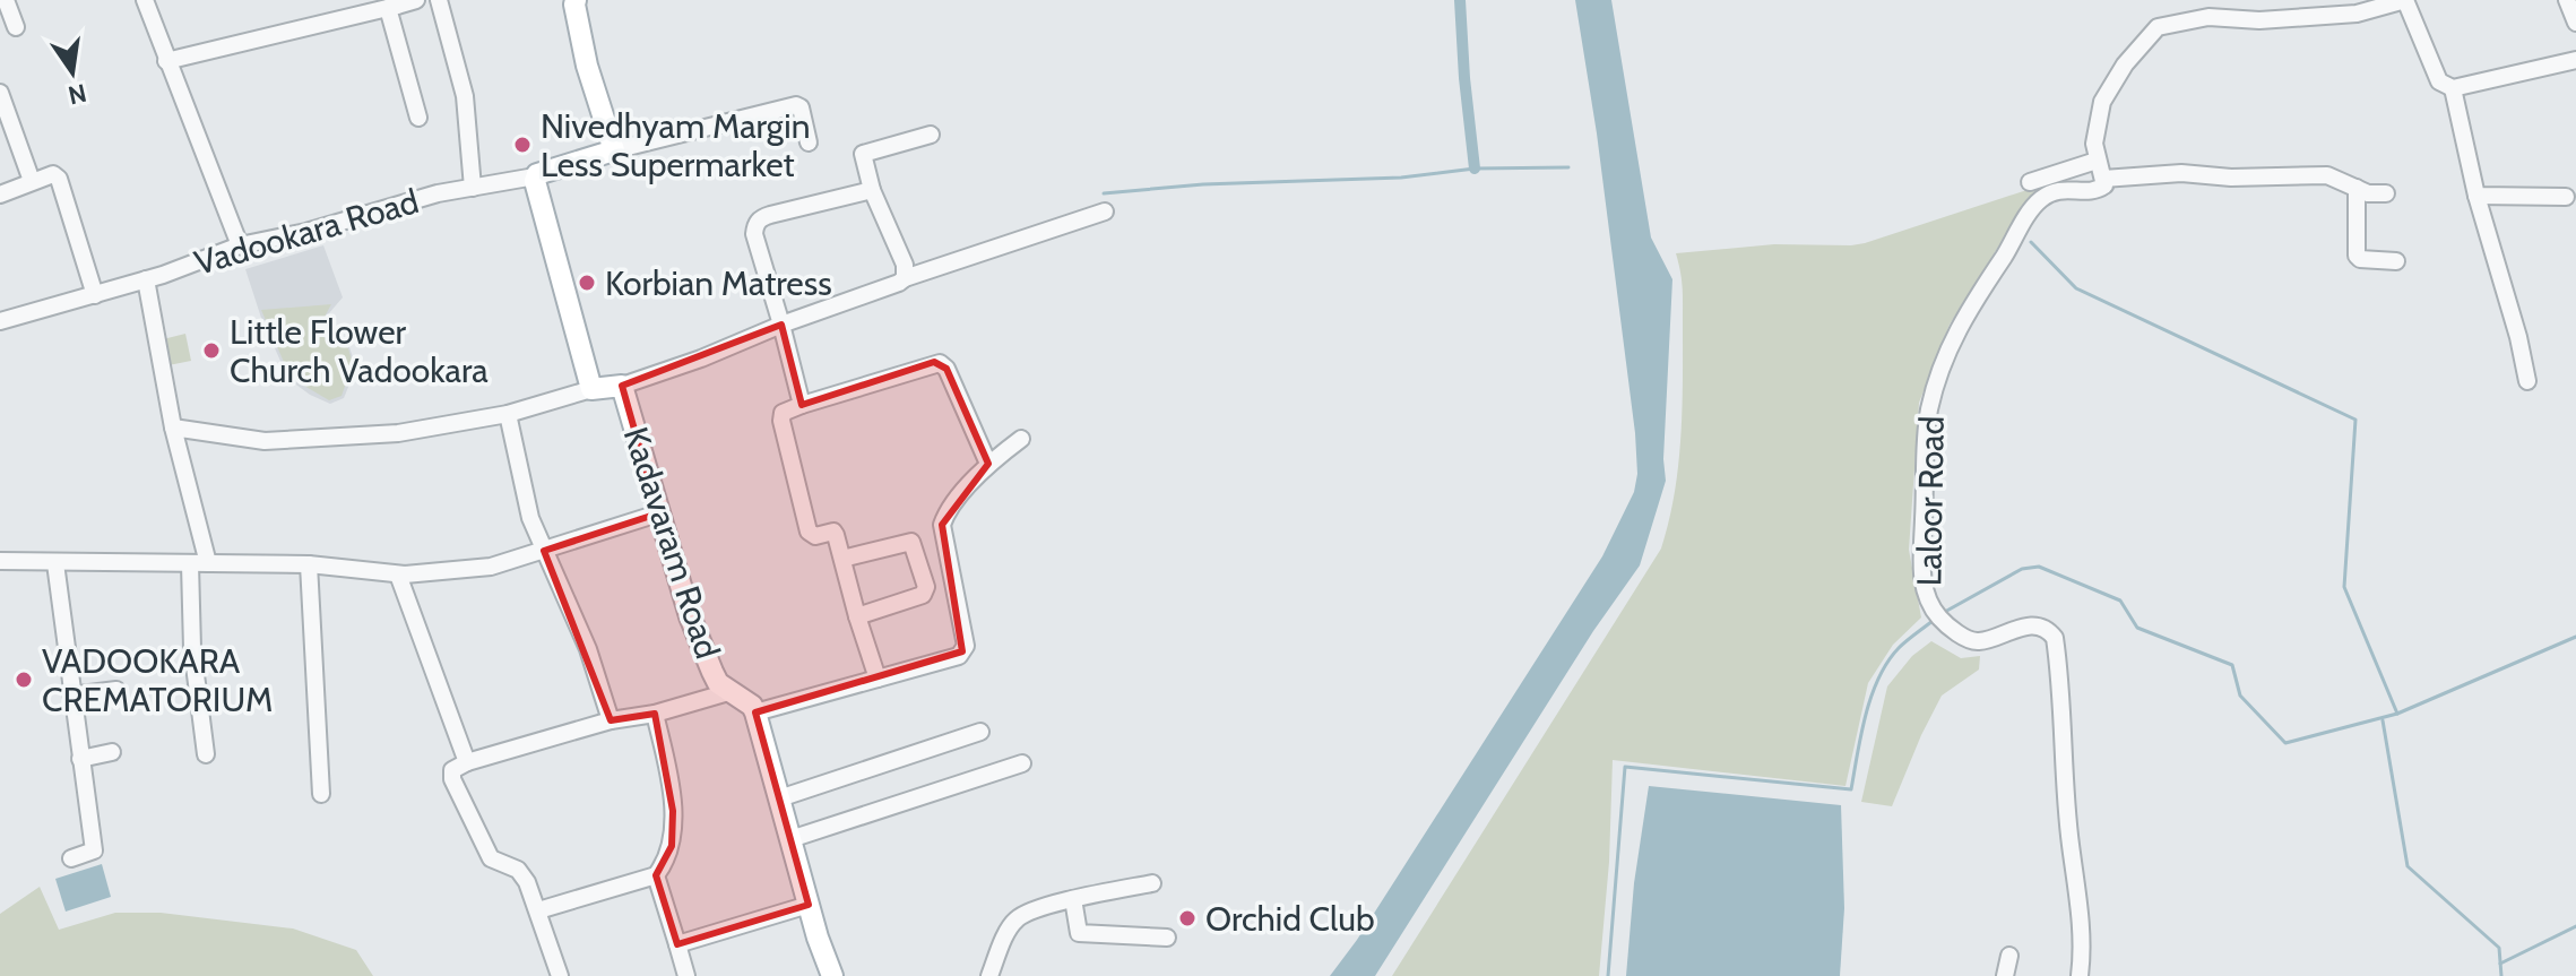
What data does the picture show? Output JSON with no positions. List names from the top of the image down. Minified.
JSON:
{"streets":{"main road":["Vadookara Road","Kadavaram Road"],"street":["Laloor Road"]},"places":["Nivedhyam Margin Less Supermarket","Korbian Matress","Little Flower Church Vadookara","VADOOKARA CREMATORIUM","Orchid Club"],"north":"bottom"}
